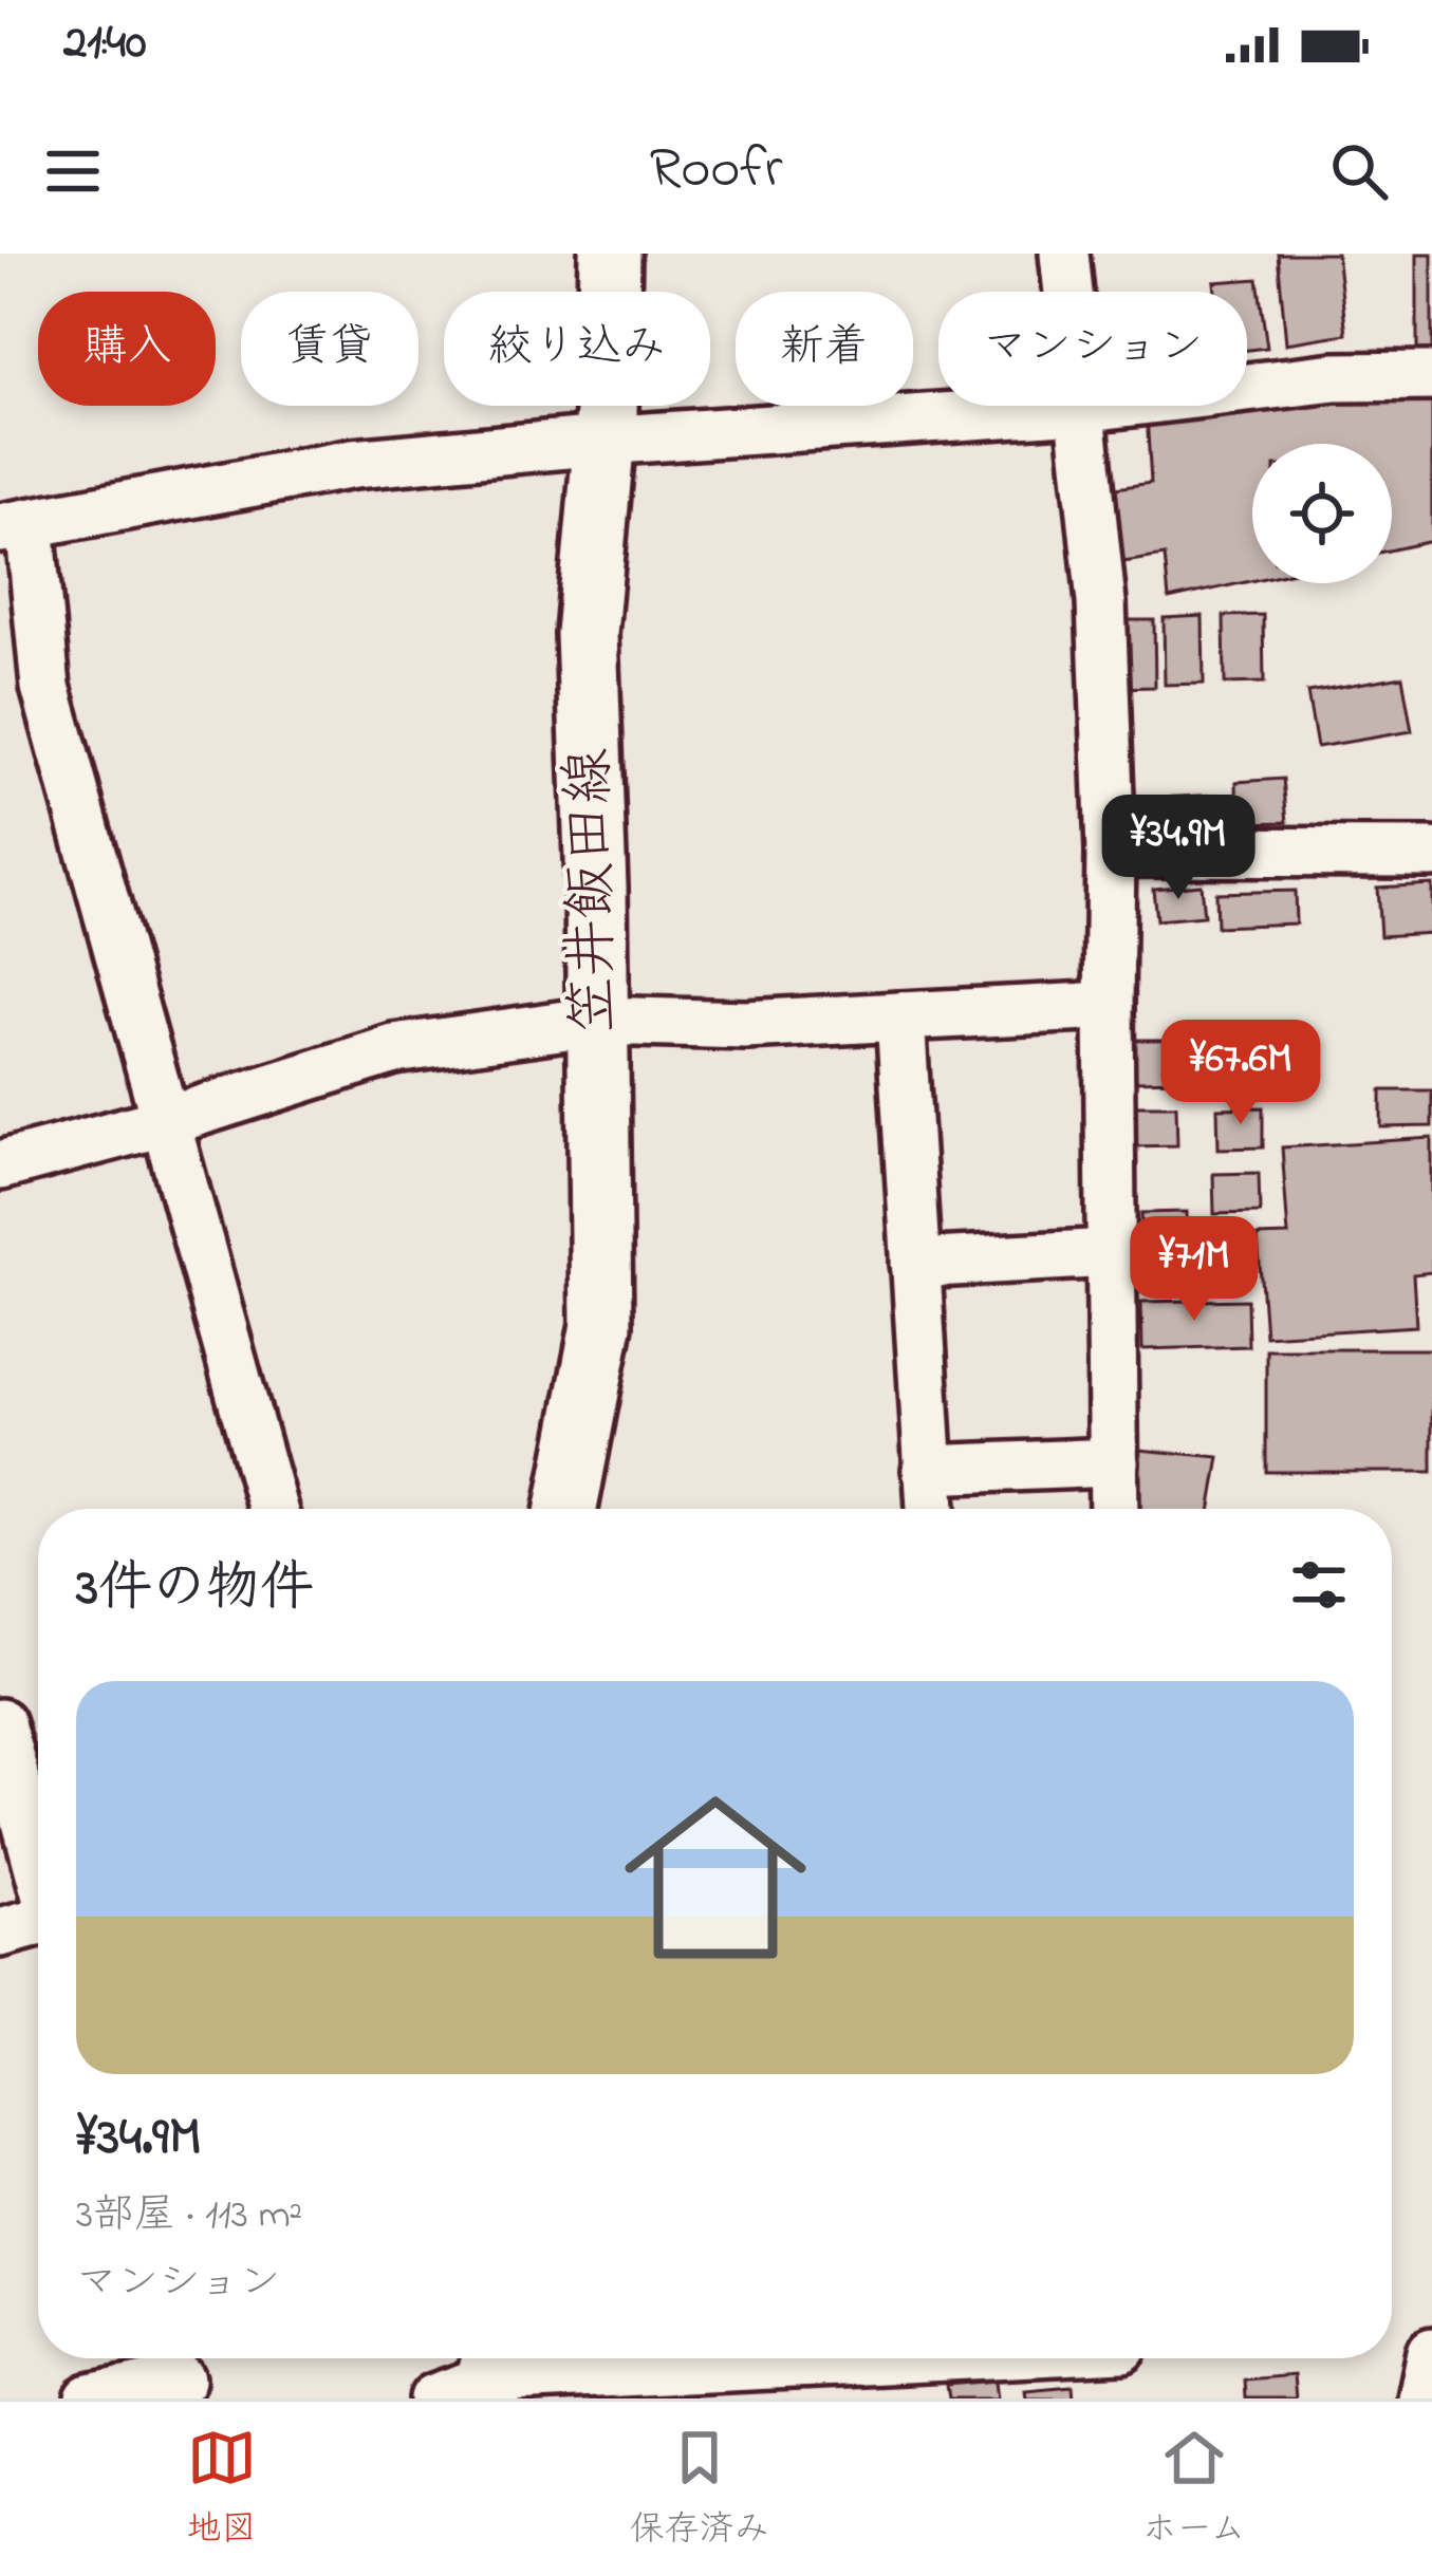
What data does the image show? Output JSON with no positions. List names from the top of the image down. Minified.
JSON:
{"streets":{"main road":["笠井飯田線"]},"page":{"status":"21:40","header":"Roofr","chip":["購入","賃貸","絞り込み","新着","マンション"],"price":["¥34.9M","¥67.6M","¥71M"],"heading":"3件の物件","list":[{"name":"¥34.9M","note":"3部屋 · 113 m² · マンション"}],"tabs":["地図","保存済み","ホーム"]}}
